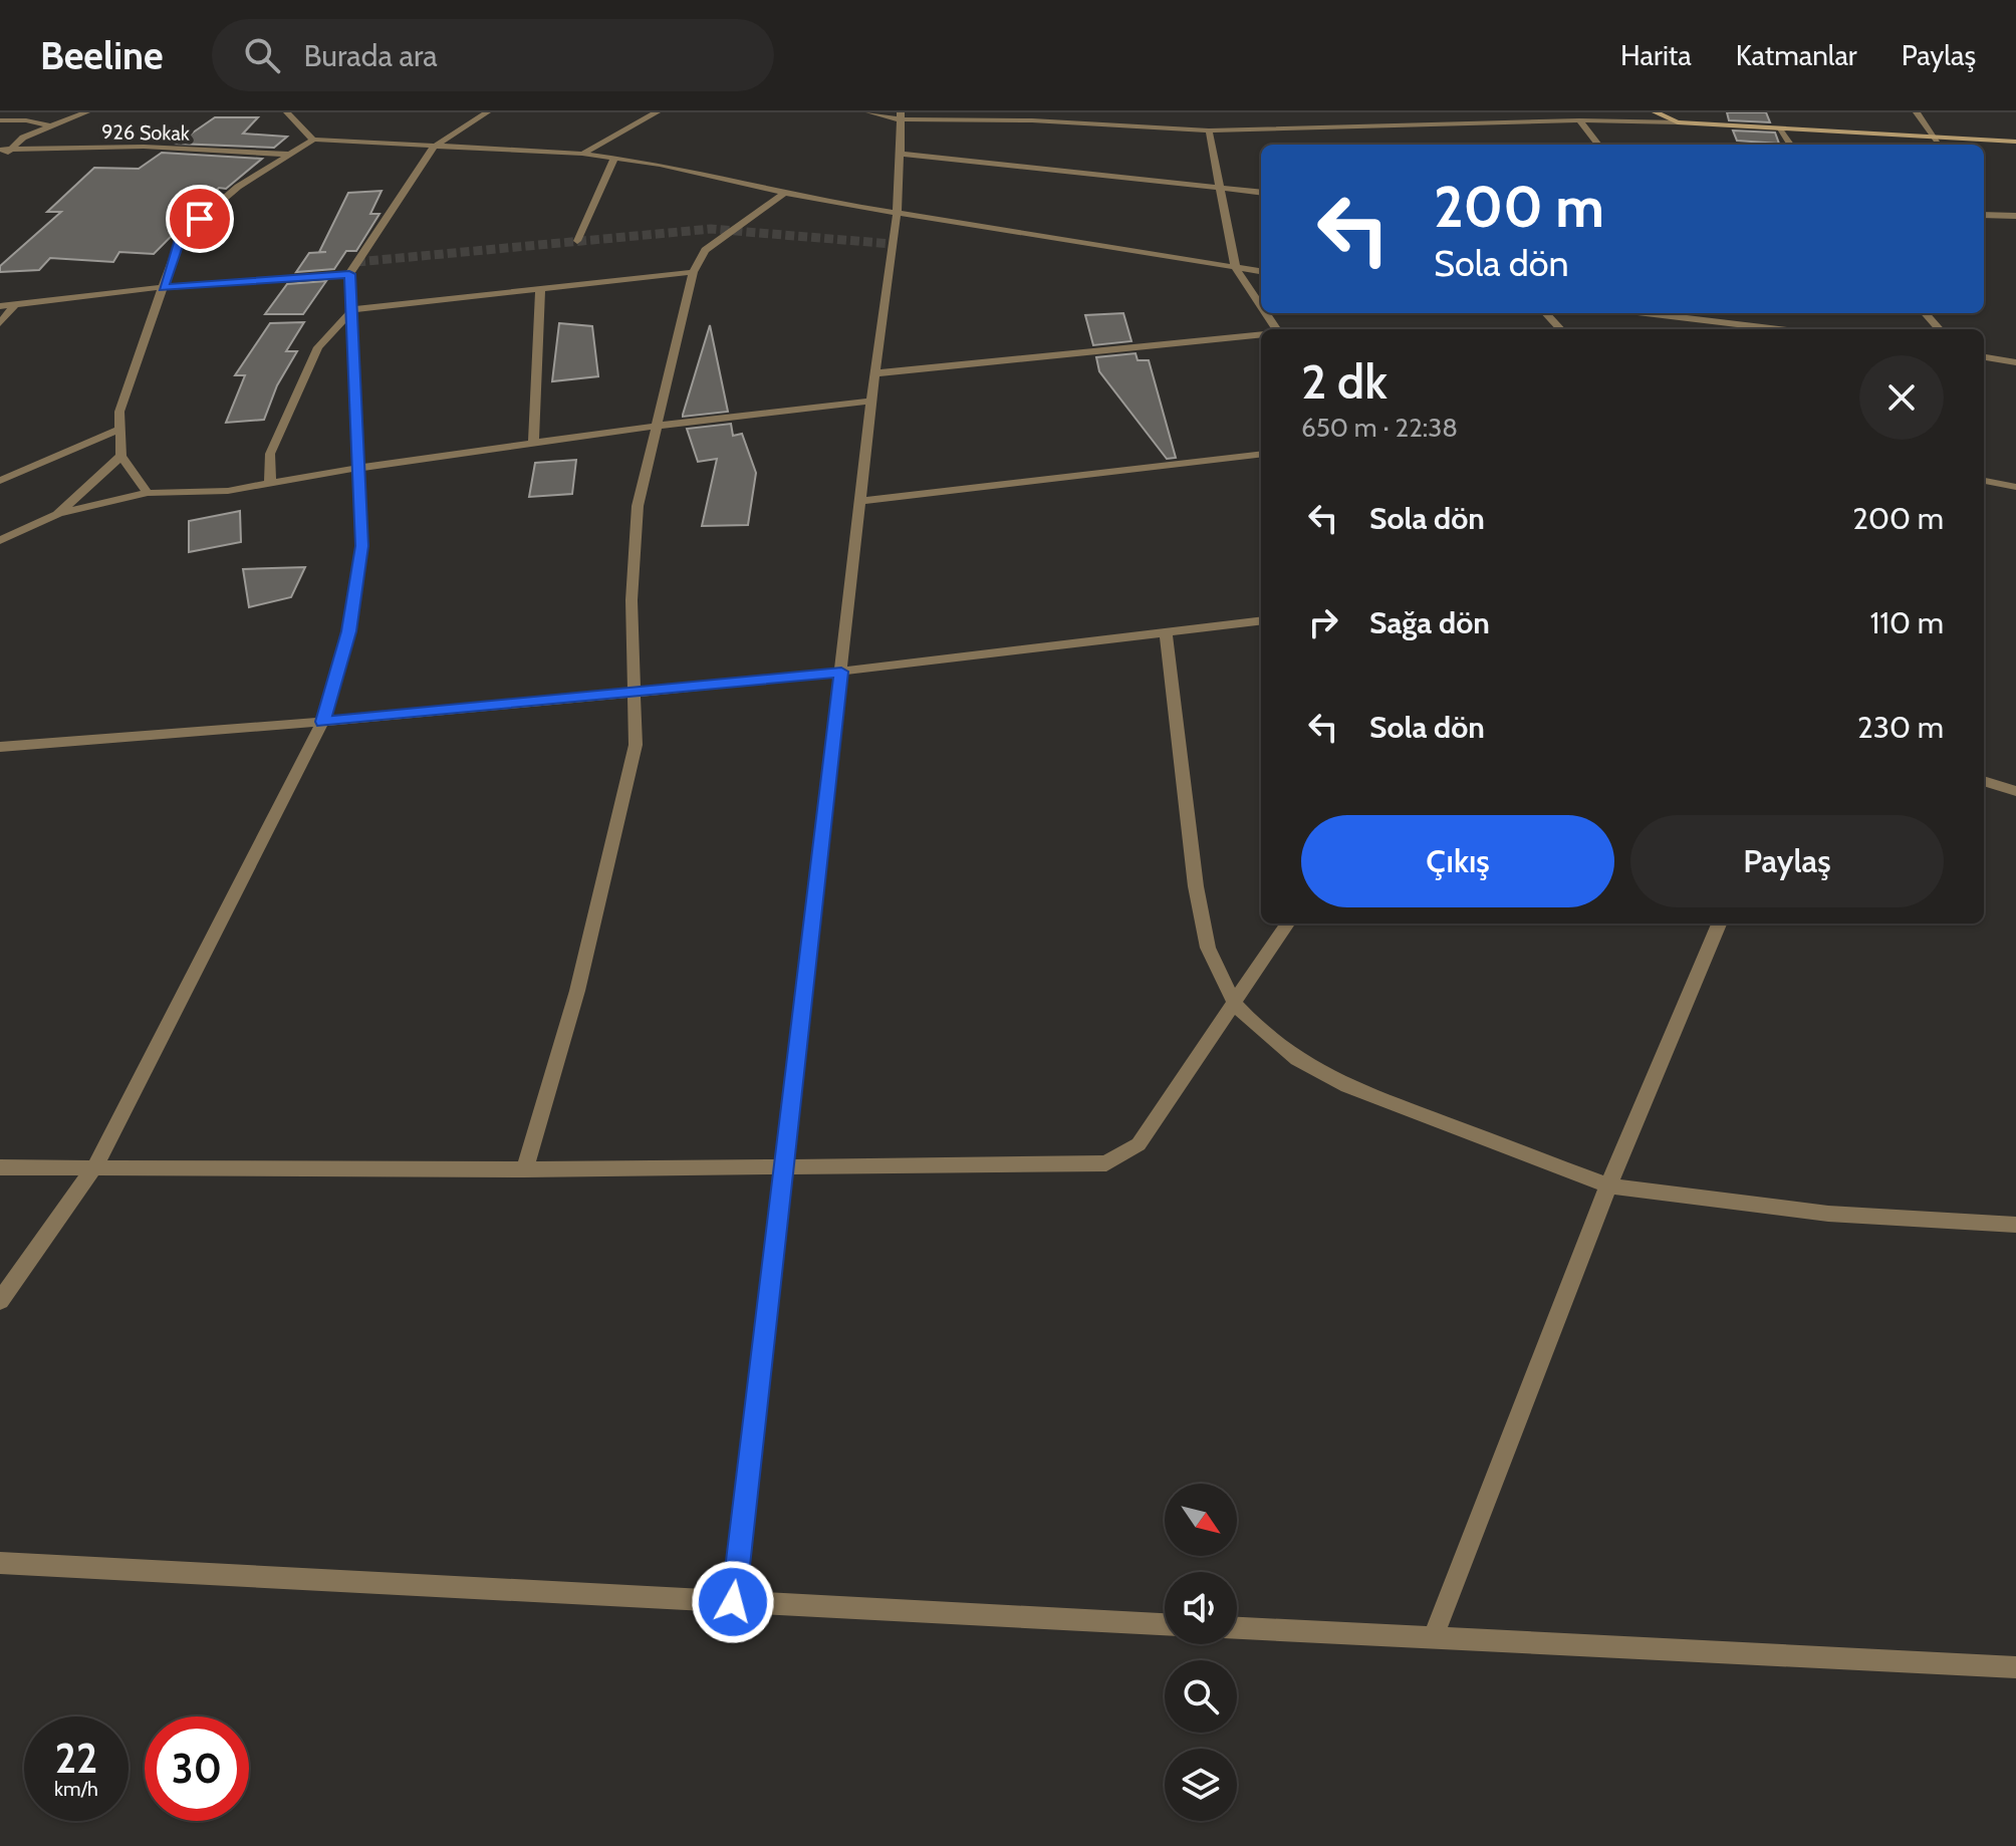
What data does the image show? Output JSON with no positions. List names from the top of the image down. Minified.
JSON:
{"streets":{"street":["926 Sokak"]},"north":"bottom right","page":{"header":"Beeline","search":"Burada ara","nav":["Harita","Katmanlar","Paylaş"],"turn":["200 m","Sola dön"],"heading":["2 dk","650 m · 22:38"],"list":[{"name":"Sola dön","value":"200 m"},{"name":"Sağa dön","value":"110 m"},{"name":"Sola dön","value":"230 m"}],"buttons":["Çıkış","Paylaş"],"speed":"22 km/h","limit":"30"}}
